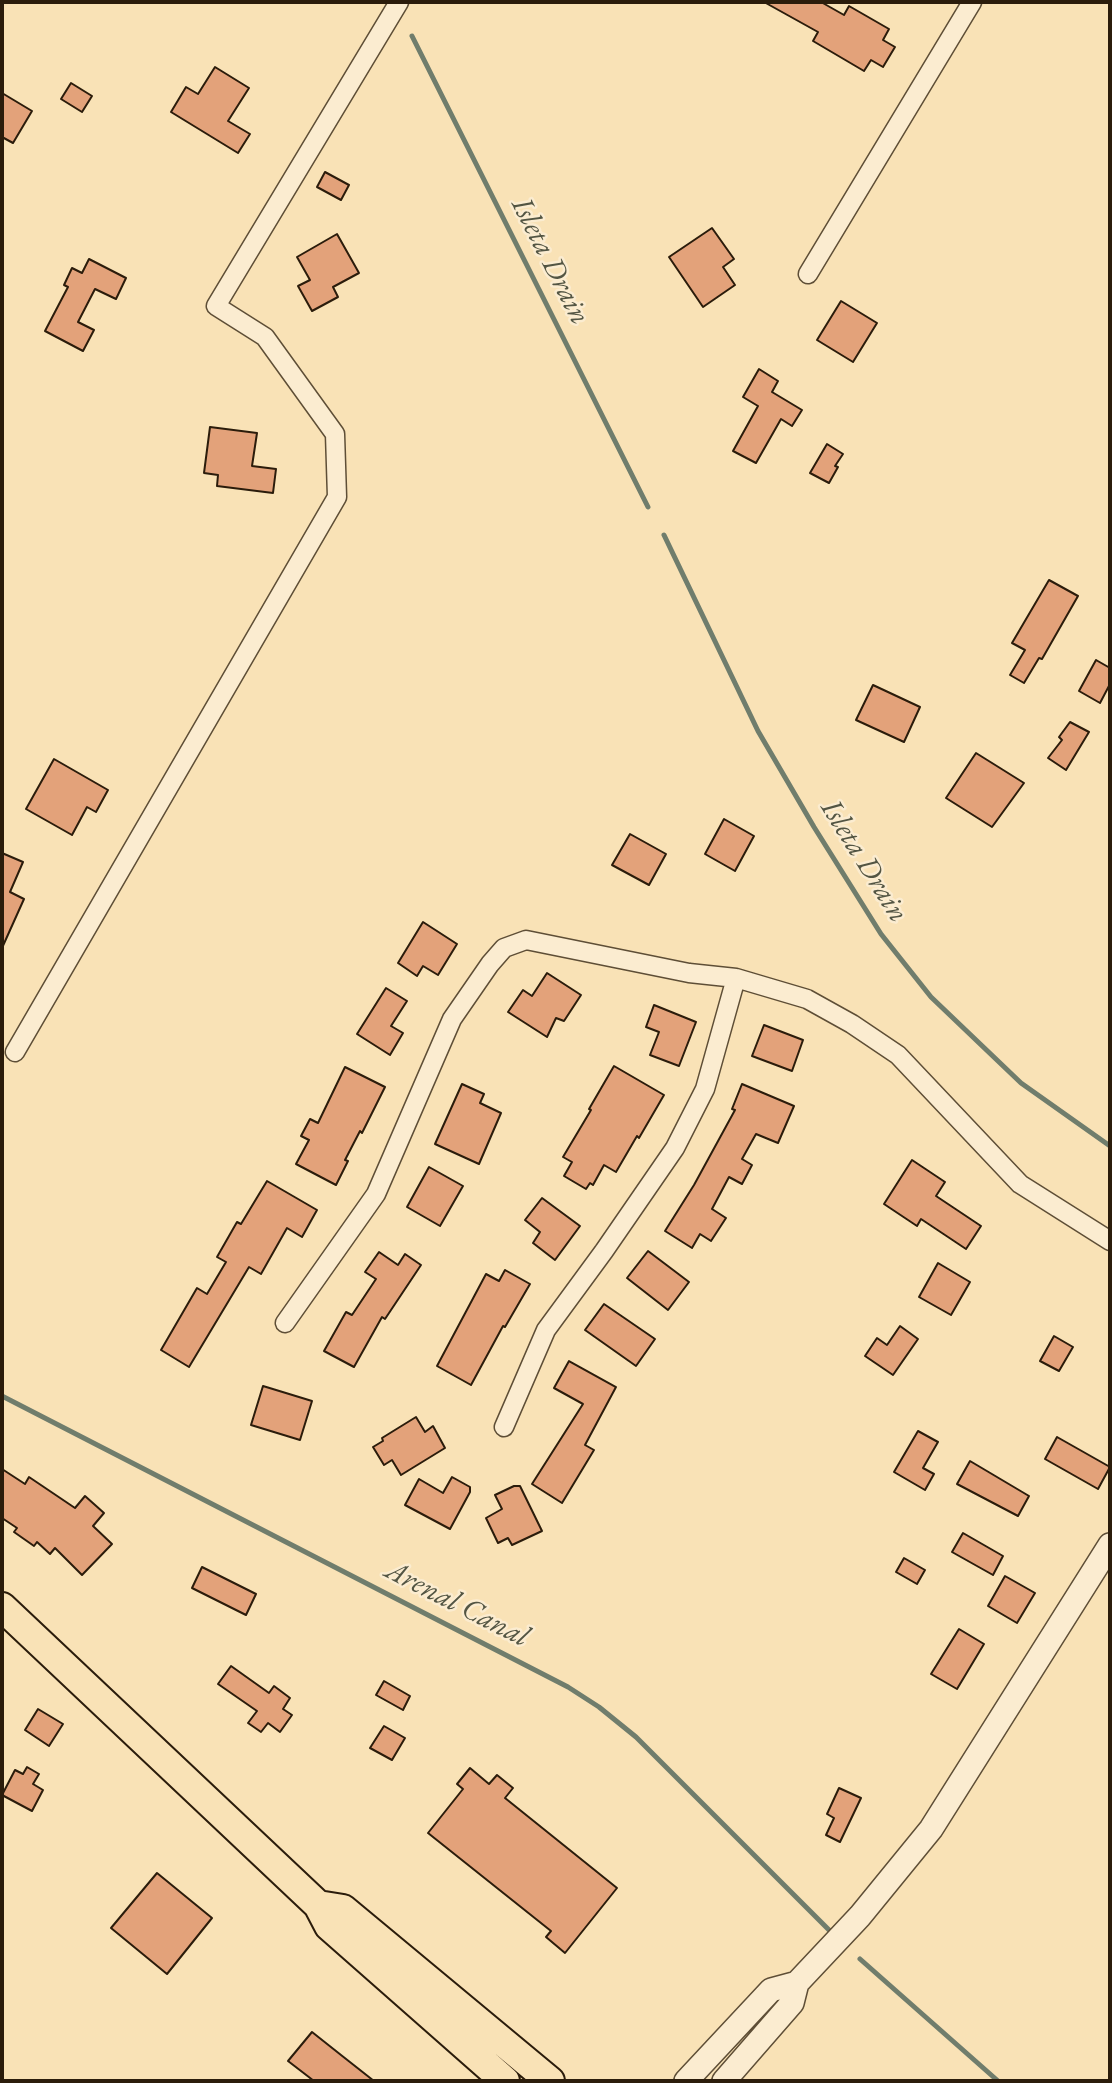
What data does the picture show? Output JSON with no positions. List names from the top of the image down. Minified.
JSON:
{"water":["Isleta Drain","Arenal Canal"]}
